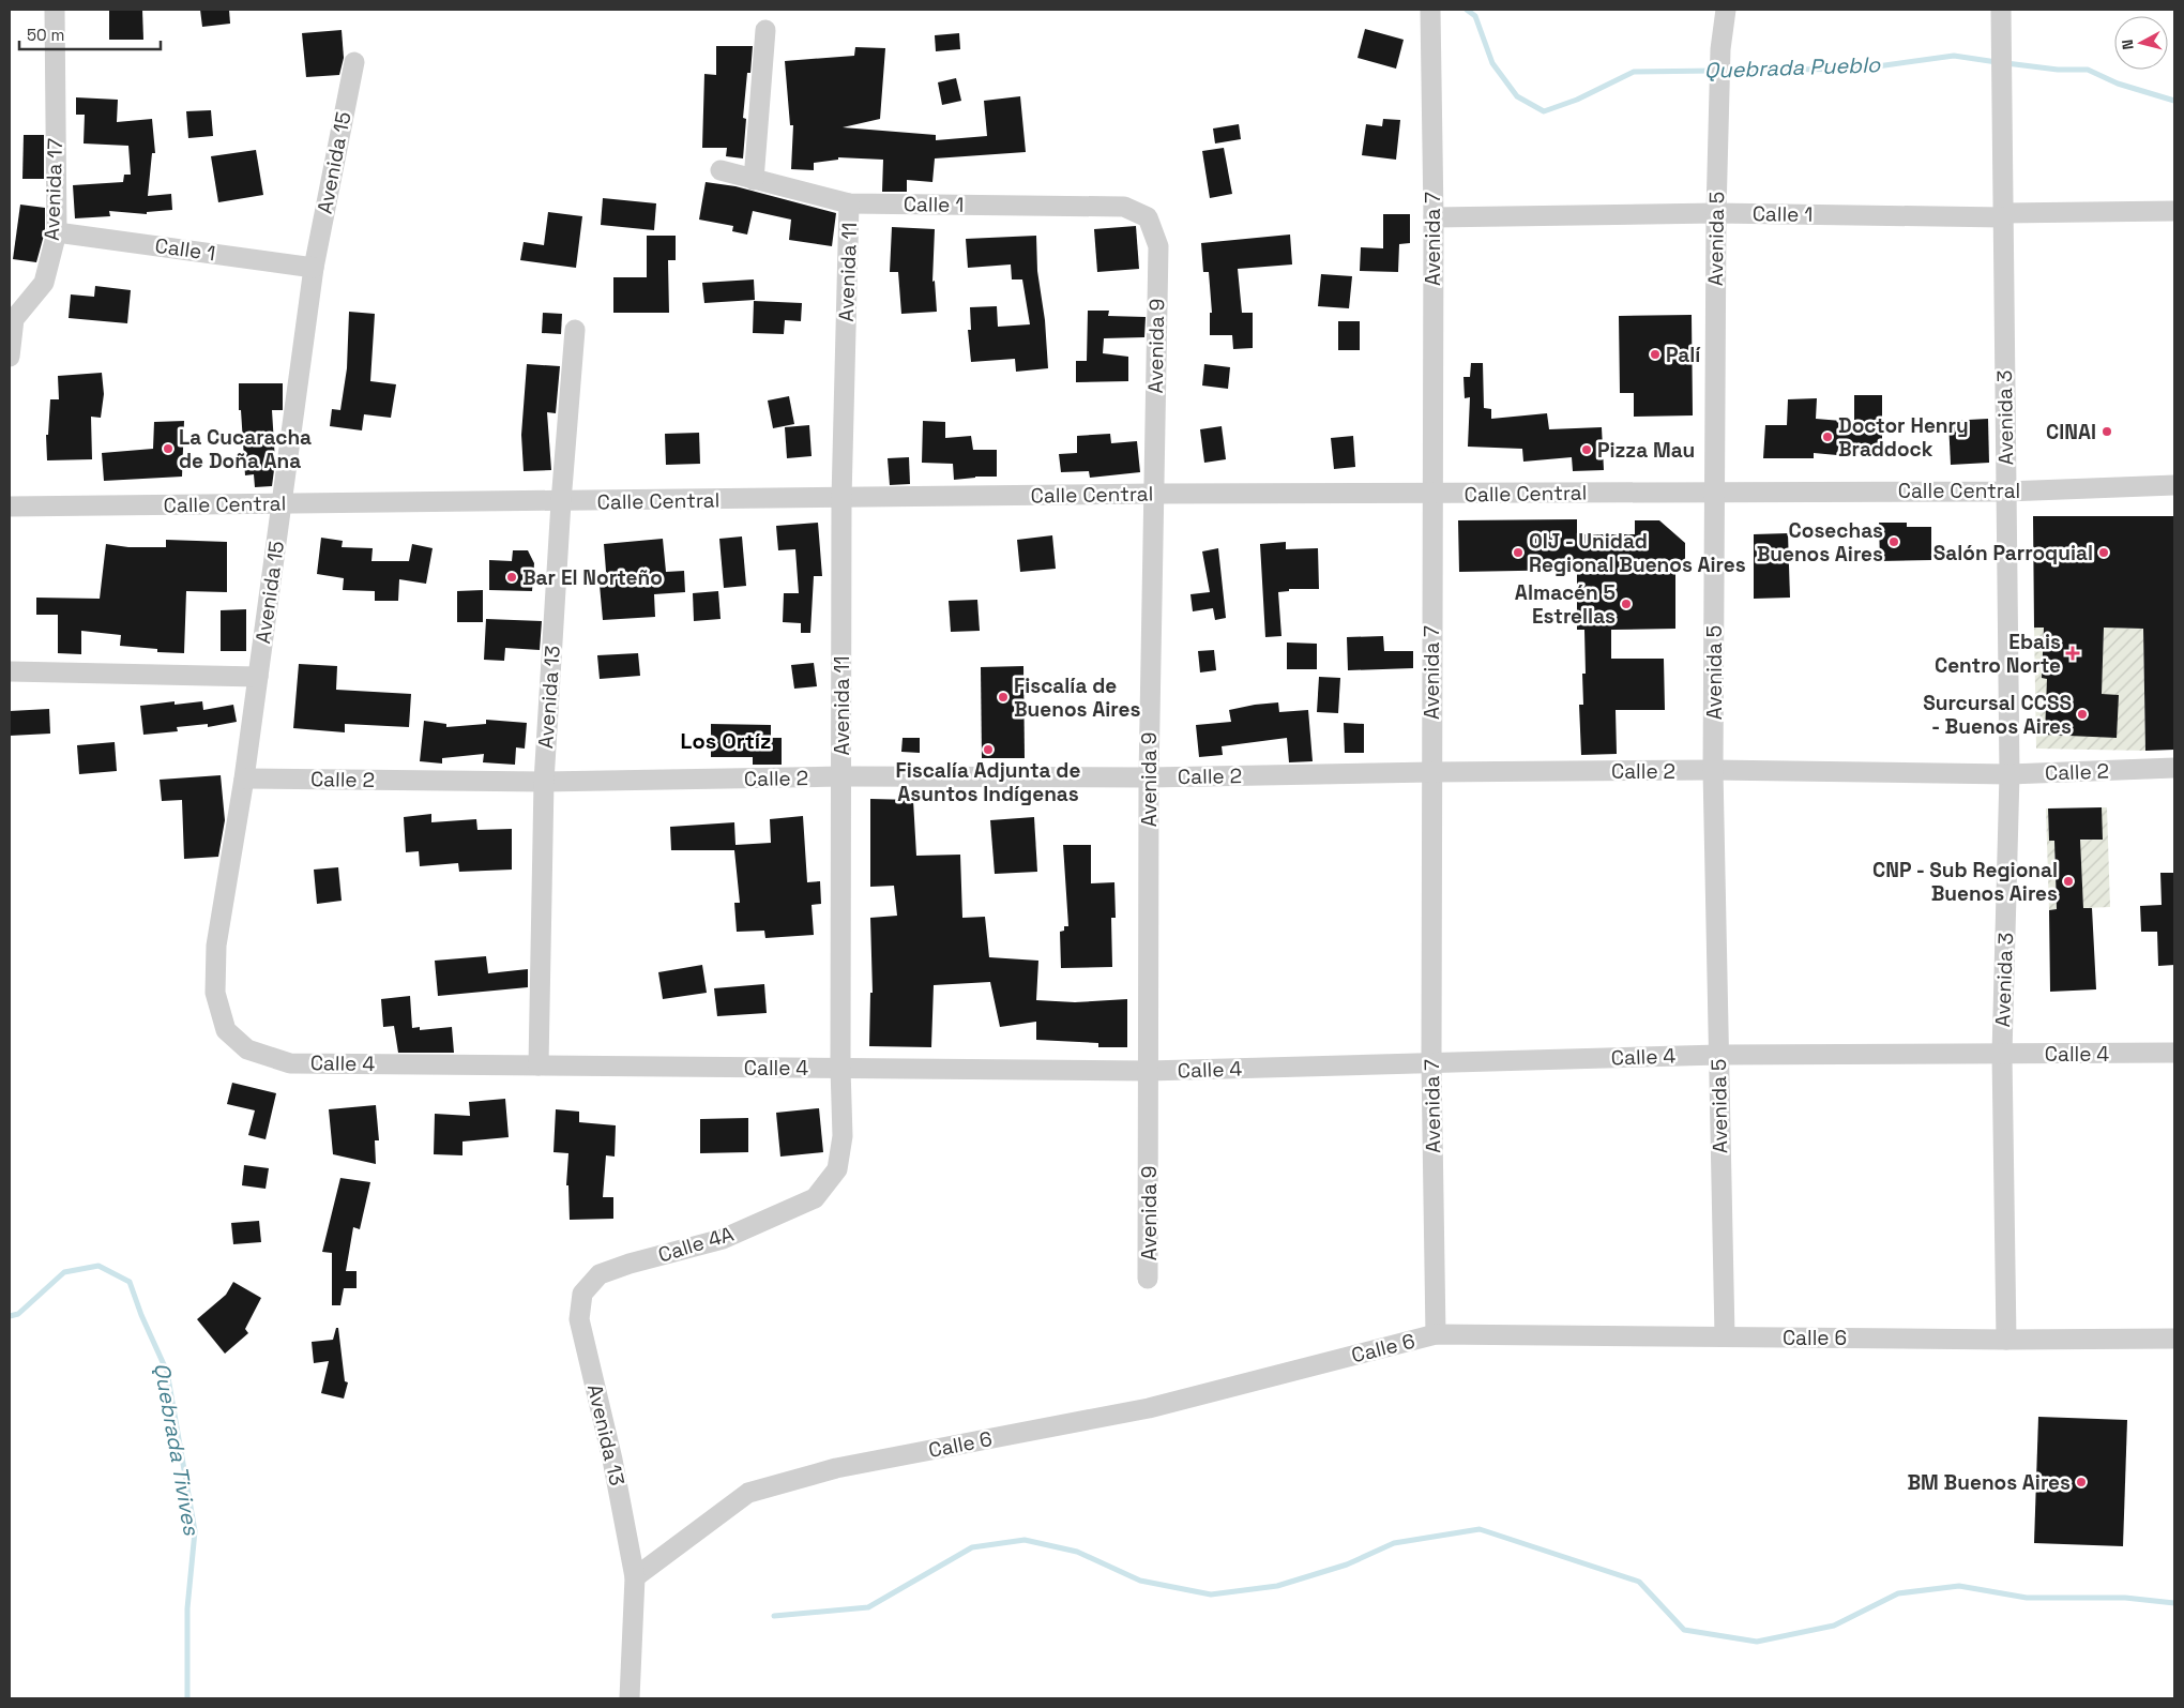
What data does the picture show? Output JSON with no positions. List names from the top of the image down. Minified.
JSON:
{"streets":{"street":["Avenida 15","Avenida 17","Calle 1","Avenida 7","Avenida 5","Avenida 11","Avenida 9","Avenida 3","Calle Central","Avenida 13","Calle 2","Calle 4","Calle 4A","Calle 6"]},"crossings":[["Avenida 15","Calle 1"],["Avenida 15","Calle Central"],["Avenida 15","Calle 2"],["Avenida 15","Calle 4"],["Avenida 17","Calle 1"],["Calle 1","Avenida 7"],["Calle 1","Avenida 5"],["Calle 1","Avenida 11"],["Calle 1","Avenida 9"],["Calle 1","Avenida 3"],["Avenida 7","Calle Central"],["Avenida 7","Calle 2"],["Avenida 7","Calle 4"],["Avenida 7","Calle 6"],["Avenida 5","Calle Central"],["Avenida 5","Calle 2"],["Avenida 5","Calle 4"],["Avenida 5","Calle 6"],["Avenida 11","Calle Central"],["Avenida 11","Calle 2"],["Avenida 11","Calle 4"],["Avenida 11","Calle 4A"],["Avenida 9","Calle Central"],["Avenida 9","Calle 2"],["Avenida 9","Calle 4"],["Avenida 3","Calle Central"],["Avenida 3","Calle 2"],["Avenida 3","Calle 4"],["Avenida 3","Calle 6"],["Calle Central","Avenida 13"],["Avenida 13","Calle 2"],["Avenida 13","Calle 4"],["Avenida 13","Calle 4A"],["Avenida 13","Calle 6"]],"districts":["Los Ortíz"],"water":["Quebrada Pueblo","Quebrada Tivives"],"places":{"other":["Palí","CINAI","Doctor Henry Braddock","La Cucaracha de Doña Ana","Pizza Mau","Cosechas Buenos Aires","OIJ - Unidad Regional Buenos Aires","Salón Parroquial","Bar El Norteño","Almacén 5 Estrellas","Fiscalía de Buenos Aires","Surcursal CCSS - Buenos Aires","Fiscalía Adjunta de Asuntos Indígenas","CNP - Sub Regional Buenos Aires","BM Buenos Aires"],"health":["Ebais Centro Norte"]},"scale_bar":"50 m","north":"left"}
